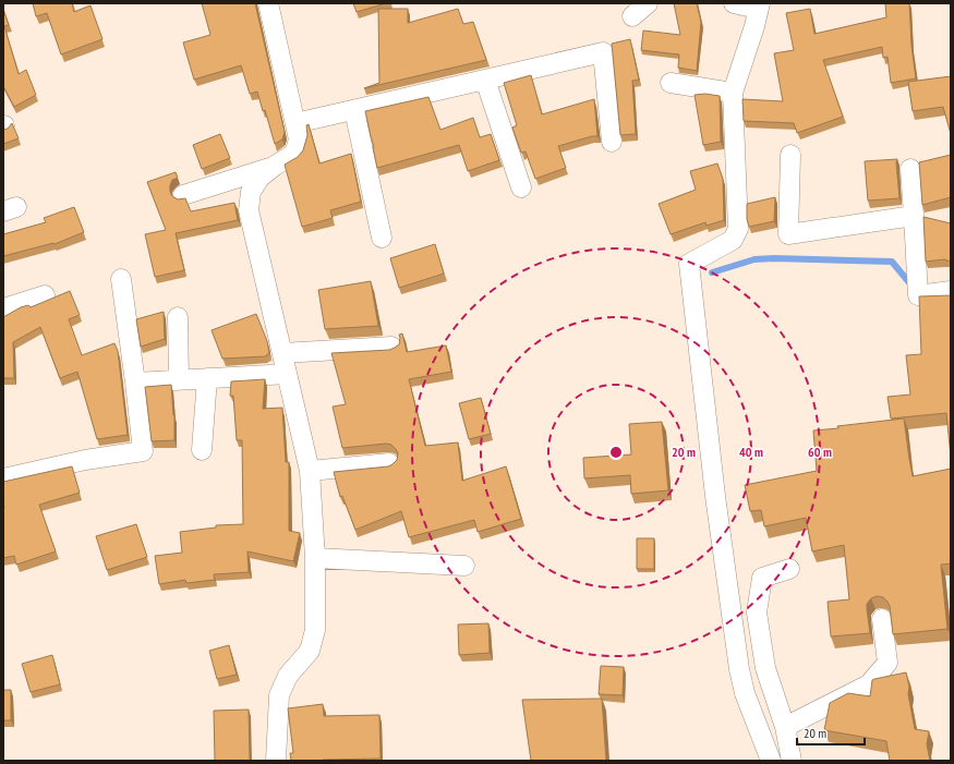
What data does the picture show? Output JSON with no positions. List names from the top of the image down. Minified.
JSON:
{"scale_bar":"20 m","rings":["20 m","40 m","60 m"]}
